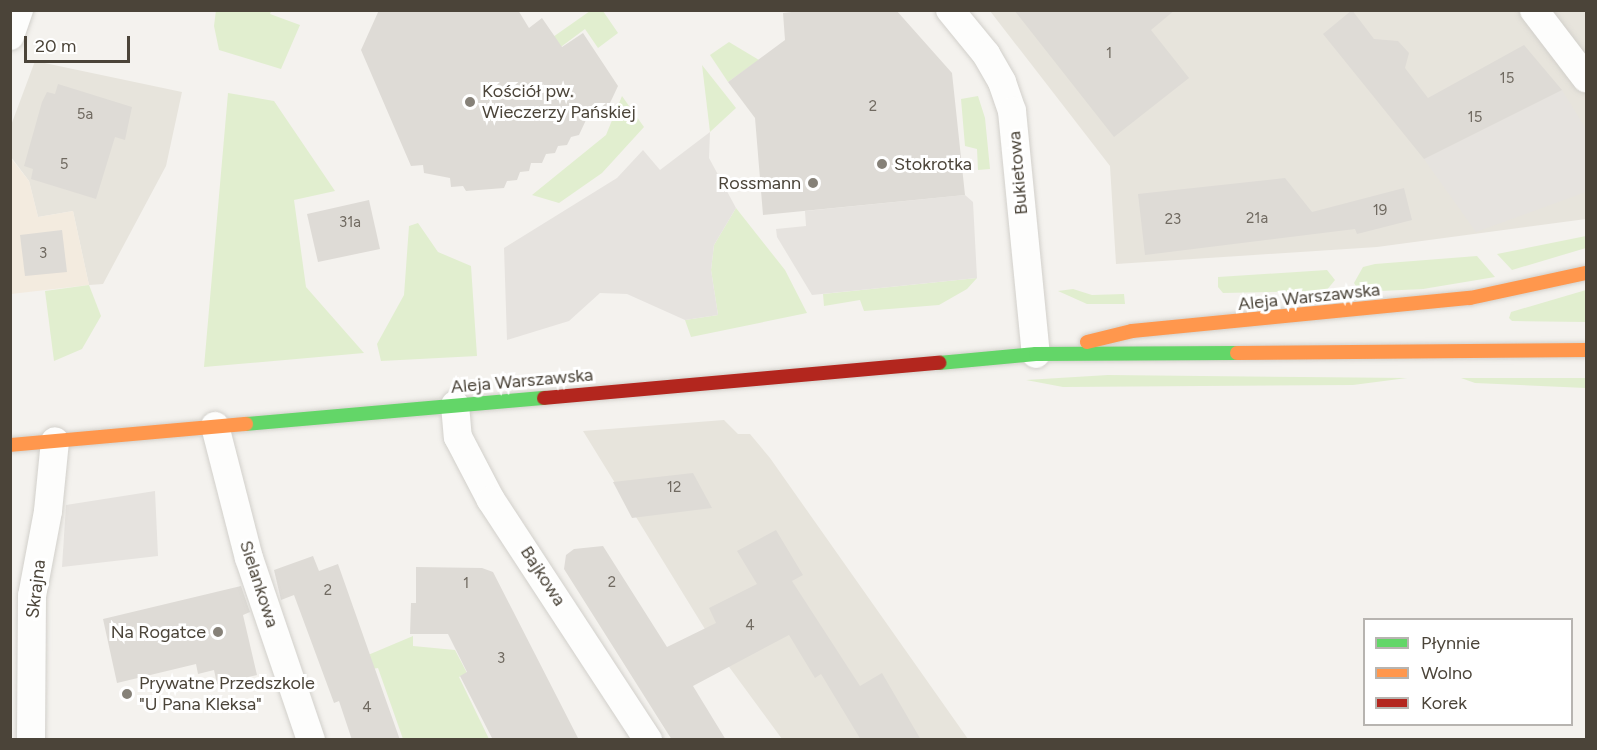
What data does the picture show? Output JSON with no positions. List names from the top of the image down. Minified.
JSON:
{"streets":{"street":["Bukietowa","Aleja Warszawska","Bajkowa","Sielankowa","Skrajna"]},"crossings":[["Bukietowa","Aleja Warszawska"],["Aleja Warszawska","Bajkowa"],["Aleja Warszawska","Sielankowa"],["Aleja Warszawska","Skrajna"]],"places":["Kościół pw. Wieczerzy Pańskiej","Stokrotka","Rossmann","Na Rogatce","Prywatne Przedszkole \"U Pana Kleksa\""],"house_numbers":["1","15","2","5a","15","5","19","21a","23","31a","3","12","2","1","2","4","3","4"],"legend":["Płynnie","Wolno","Korek"],"scale_bar":"20 m"}
